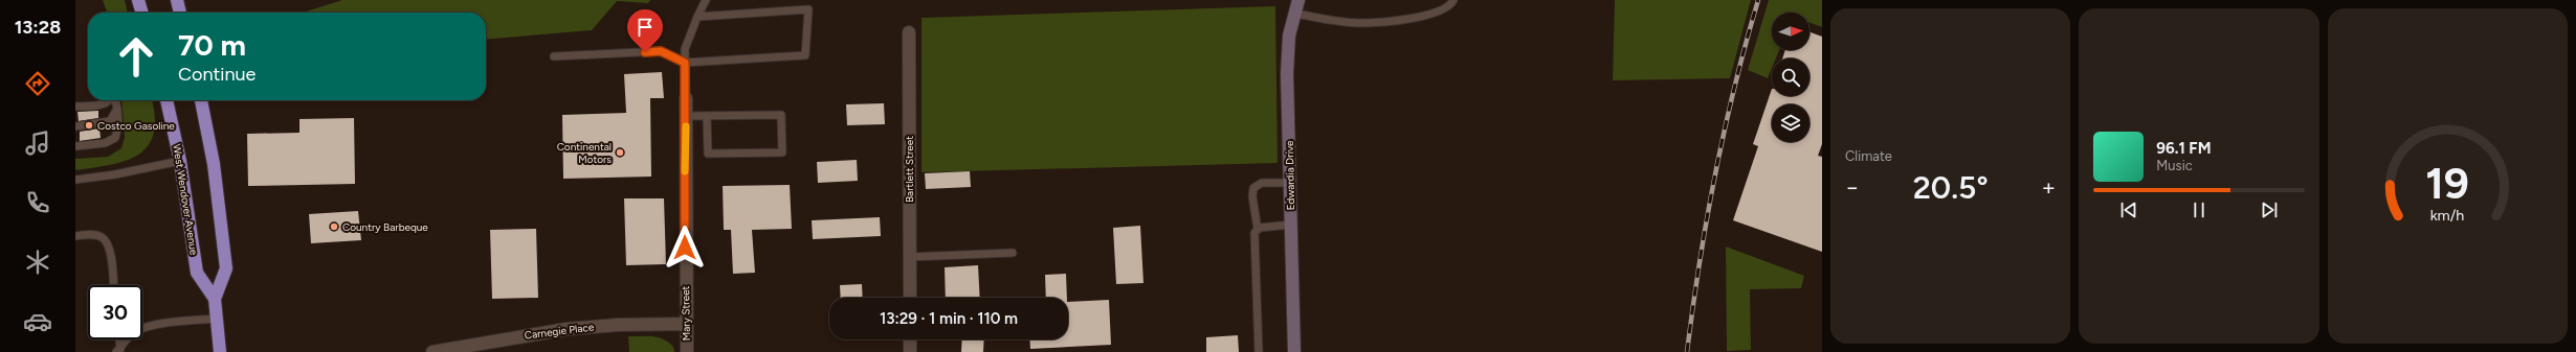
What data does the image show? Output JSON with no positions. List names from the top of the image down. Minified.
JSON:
{"streets":{"highway":["West Wendover Avenue"],"main road":["Edwardia Drive"],"street":["Bartlett Street","Mary Street","Carnegie Place"]},"crossings":[["Mary Street","Carnegie Place"]],"places":["Costco Gasoline","Continental Motors","Country Barbeque"],"north":"right","page":{"tabs":"13:28","tile":"Climate","turn":["70 m","Continue"],"song":["96.1 FM","Music"],"heat":["−","20.5°","+"],"limit":"30","trip":"13:29 · 1 min · 110 m","gauge":["19","km/h"]}}
